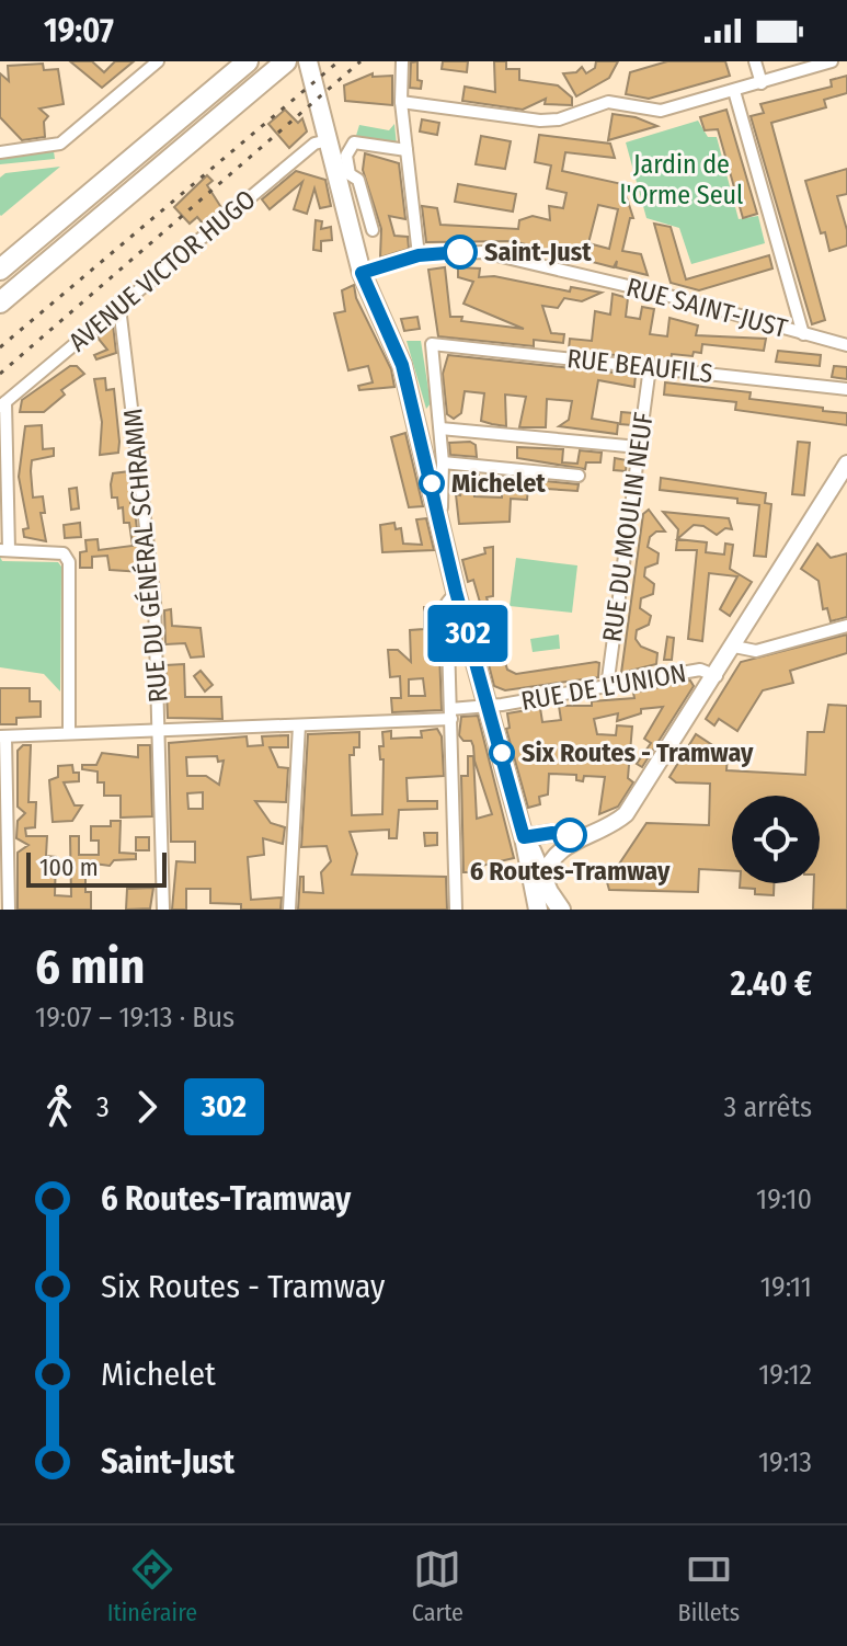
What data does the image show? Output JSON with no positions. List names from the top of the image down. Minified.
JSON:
{"streets":{"street":["AVENUE VICTOR HUGO","RUE SAINT-JUST","RUE BEAUFILS","RUE DU MOULIN NEUF","RUE DU GÉNÉRAL SCHRAMM","RUE DE L'UNION"]},"crossings":[["AVENUE VICTOR HUGO","RUE DU GÉNÉRAL SCHRAMM"],["RUE BEAUFILS","RUE DU MOULIN NEUF"],["RUE DU MOULIN NEUF","RUE DE L'UNION"],["RUE DU GÉNÉRAL SCHRAMM","RUE DE L'UNION"]],"parks":["Jardin de l'Orme Seul"],"places":["Saint-Just","Michelet","Six Routes - Tramway","6 Routes-Tramway"],"lines":["bus line 302"],"scale_bar":"100 m","page":{"status":"19:07","on_map":"302","scale":"100 m","heading":["6 min","19:07 – 19:13 · Bus","2.40 €"],"legs":["3","302","3 arrêts"],"list":[{"name":"6 Routes-Tramway","value":"19:10"},{"name":"Six Routes - Tramway","value":"19:11"},{"name":"Michelet","value":"19:12"},{"name":"Saint-Just","value":"19:13"}],"tabs":["Itinéraire","Carte","Billets"]}}
